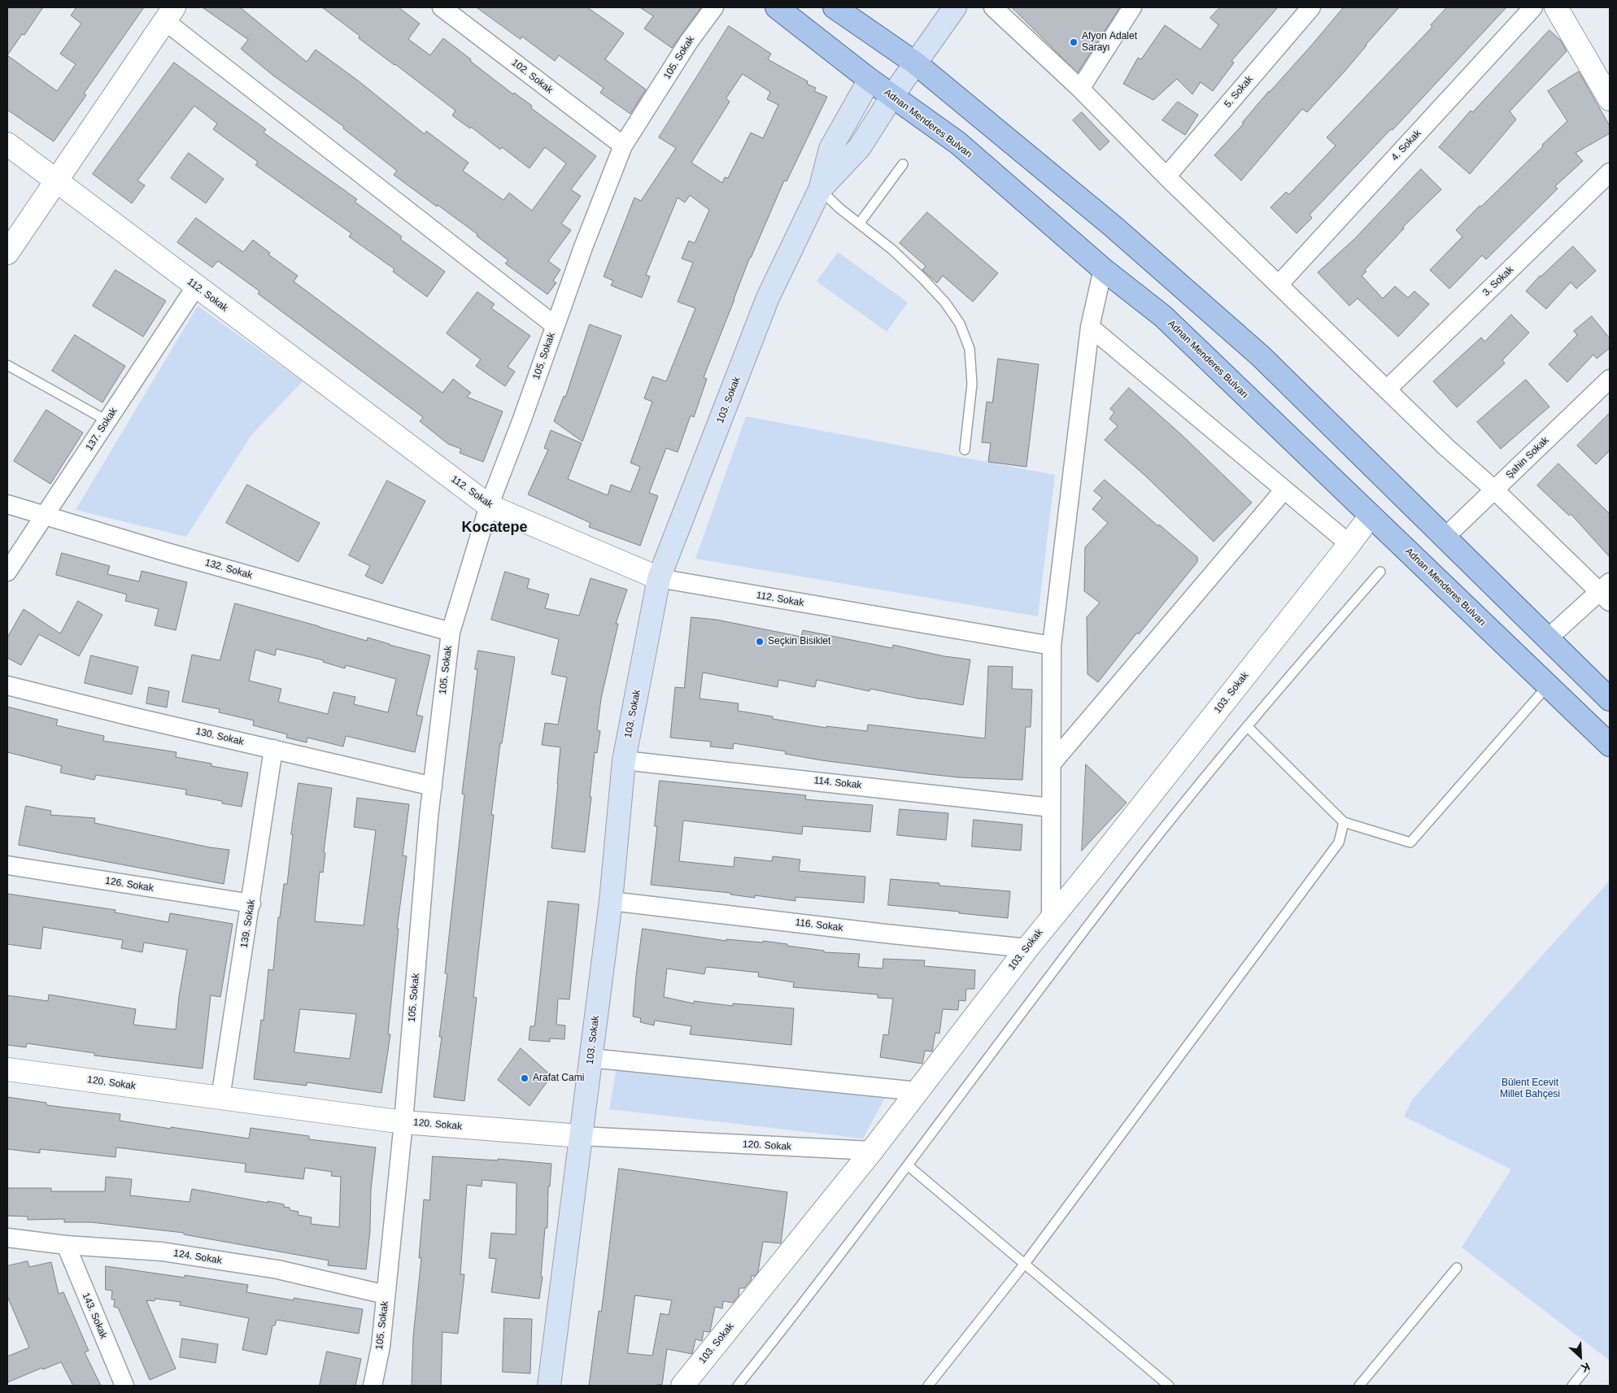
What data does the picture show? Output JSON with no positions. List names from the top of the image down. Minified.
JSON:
{"streets":{"main road":["Adnan Menderes Bulvarı","103. Sokak"],"street":["105. Sokak","102. Sokak","5. Sokak","4. Sokak","3. Sokak","112. Sokak","137. Sokak","Şahin Sokak","132. Sokak","130. Sokak","114. Sokak","126. Sokak","139. Sokak","116. Sokak","120. Sokak","124. Sokak","143. Sokak"]},"crossings":[["105. Sokak","102. Sokak"],["105. Sokak","112. Sokak"],["105. Sokak","132. Sokak"],["105. Sokak","130. Sokak"],["105. Sokak","120. Sokak"],["105. Sokak","124. Sokak"],["Adnan Menderes Bulvarı","103. Sokak"],["112. Sokak","103. Sokak"],["112. Sokak","137. Sokak"],["103. Sokak","114. Sokak"],["103. Sokak","116. Sokak"],["103. Sokak","120. Sokak"],["137. Sokak","132. Sokak"],["130. Sokak","139. Sokak"],["126. Sokak","139. Sokak"],["139. Sokak","120. Sokak"],["124. Sokak","143. Sokak"]],"districts":["Kocatepe"],"parks":["Bülent Ecevit Millet Bahçesi"],"places":["Afyon Adalet Sarayı","Seçkin Bisiklet","Arafat Cami"],"north":"bottom right"}
